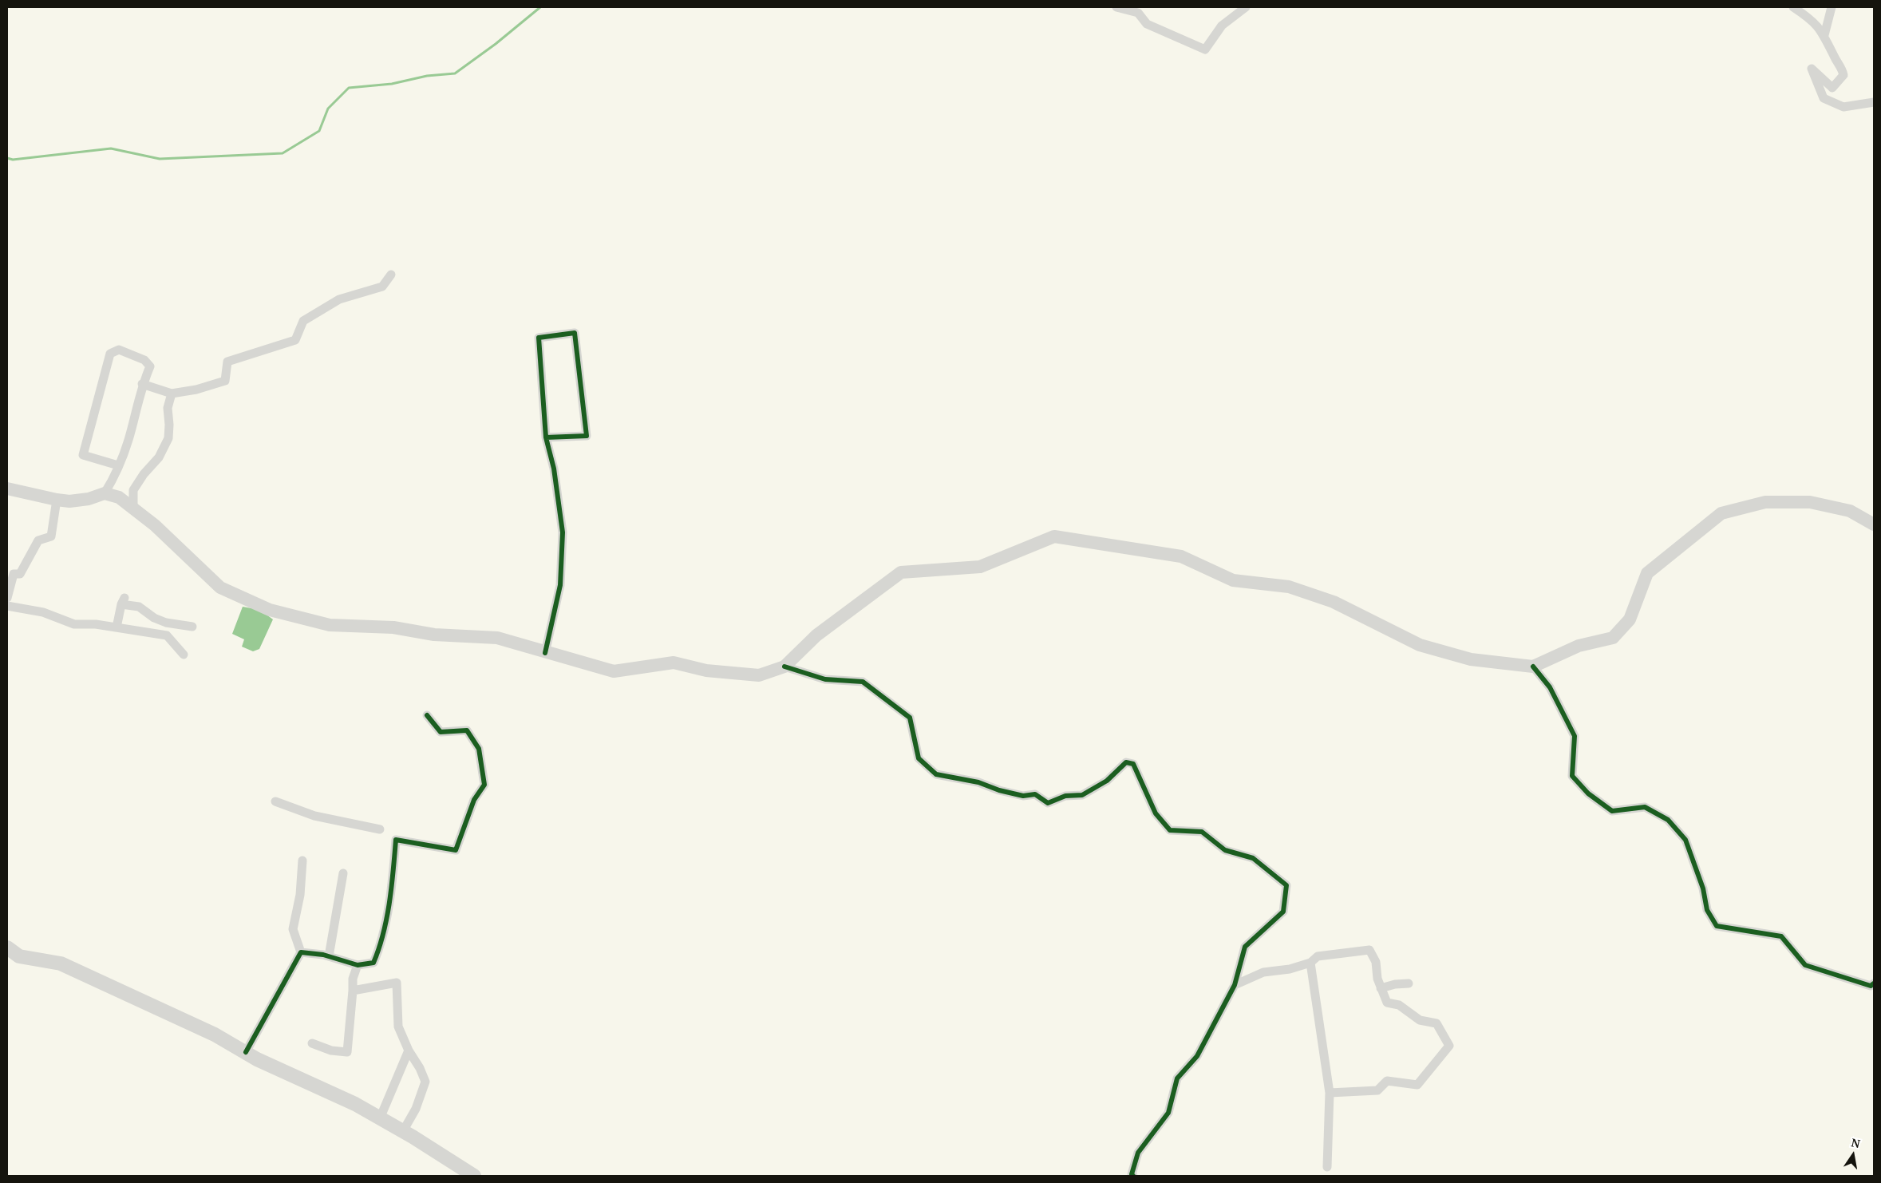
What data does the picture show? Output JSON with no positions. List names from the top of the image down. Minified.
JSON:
{"north":"top"}
